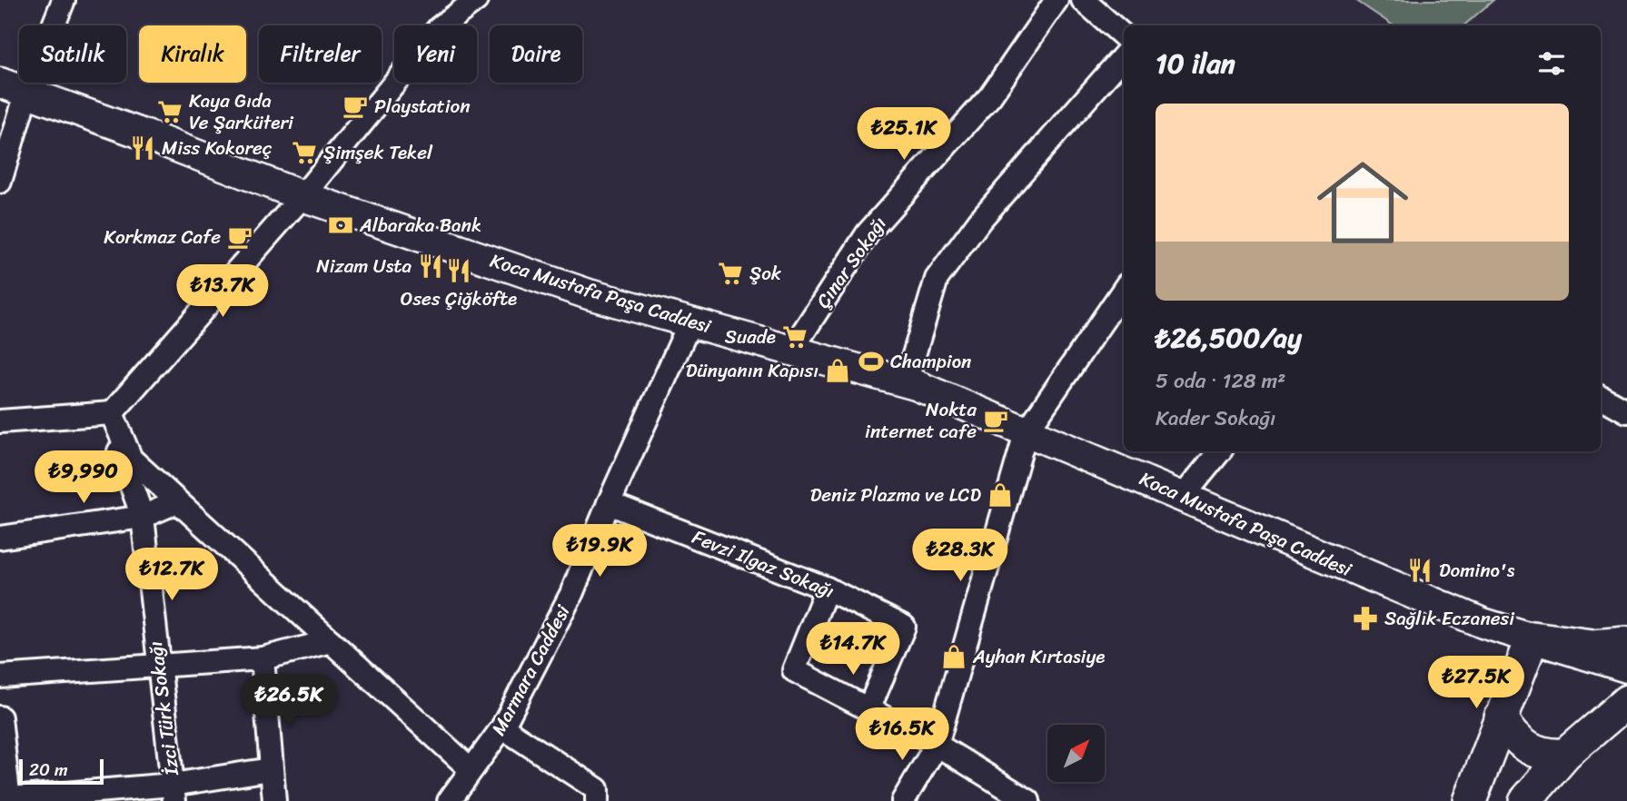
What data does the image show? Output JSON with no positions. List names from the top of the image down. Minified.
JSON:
{"streets":{"street":["Çınar Sokağı","Koca Mustafa Paşa Caddesi","Fevzi Ilgaz Sokağı","Marmara Caddesi","İzci Türk Sokağı"]},"crossings":[["Çınar Sokağı","Koca Mustafa Paşa Caddesi"],["Koca Mustafa Paşa Caddesi","Marmara Caddesi"],["Fevzi Ilgaz Sokağı","Marmara Caddesi"]],"places":{"cafe":["Playstation","Korkmaz Cafe","Nokta internet cafe"],"supermarket":["Kaya Gıda Ve Şarküteri","Şimşek Tekel","Şok","Suade"],"restaurant":["Miss Kokoreç","Nizam Usta","Oses Çiğköfte","Domino's"],"bank":["Albaraka Bank"],"sports":["Champion"],"shop":["Dünyanın Kapısı","Deniz Plazma ve LCD","Ayhan Kırtasiye"],"pharmacy":["Sağlık Eczanesi"]},"scale_bar":"20 m","north":"top right","page":{"chip":["Satılık","Kiralık","Filtreler","Yeni","Daire"],"heading":"10 ilan","list":[{"name":"₺26,500/ay","note":"5 oda · 128 m² · Kader Sokağı"}],"price":["₺25.1K","₺13.7K","₺9,990","₺19.9K","₺28.3K","₺12.7K","₺14.7K","₺27.5K","₺26.5K","₺16.5K"],"scale":"20 m"}}
